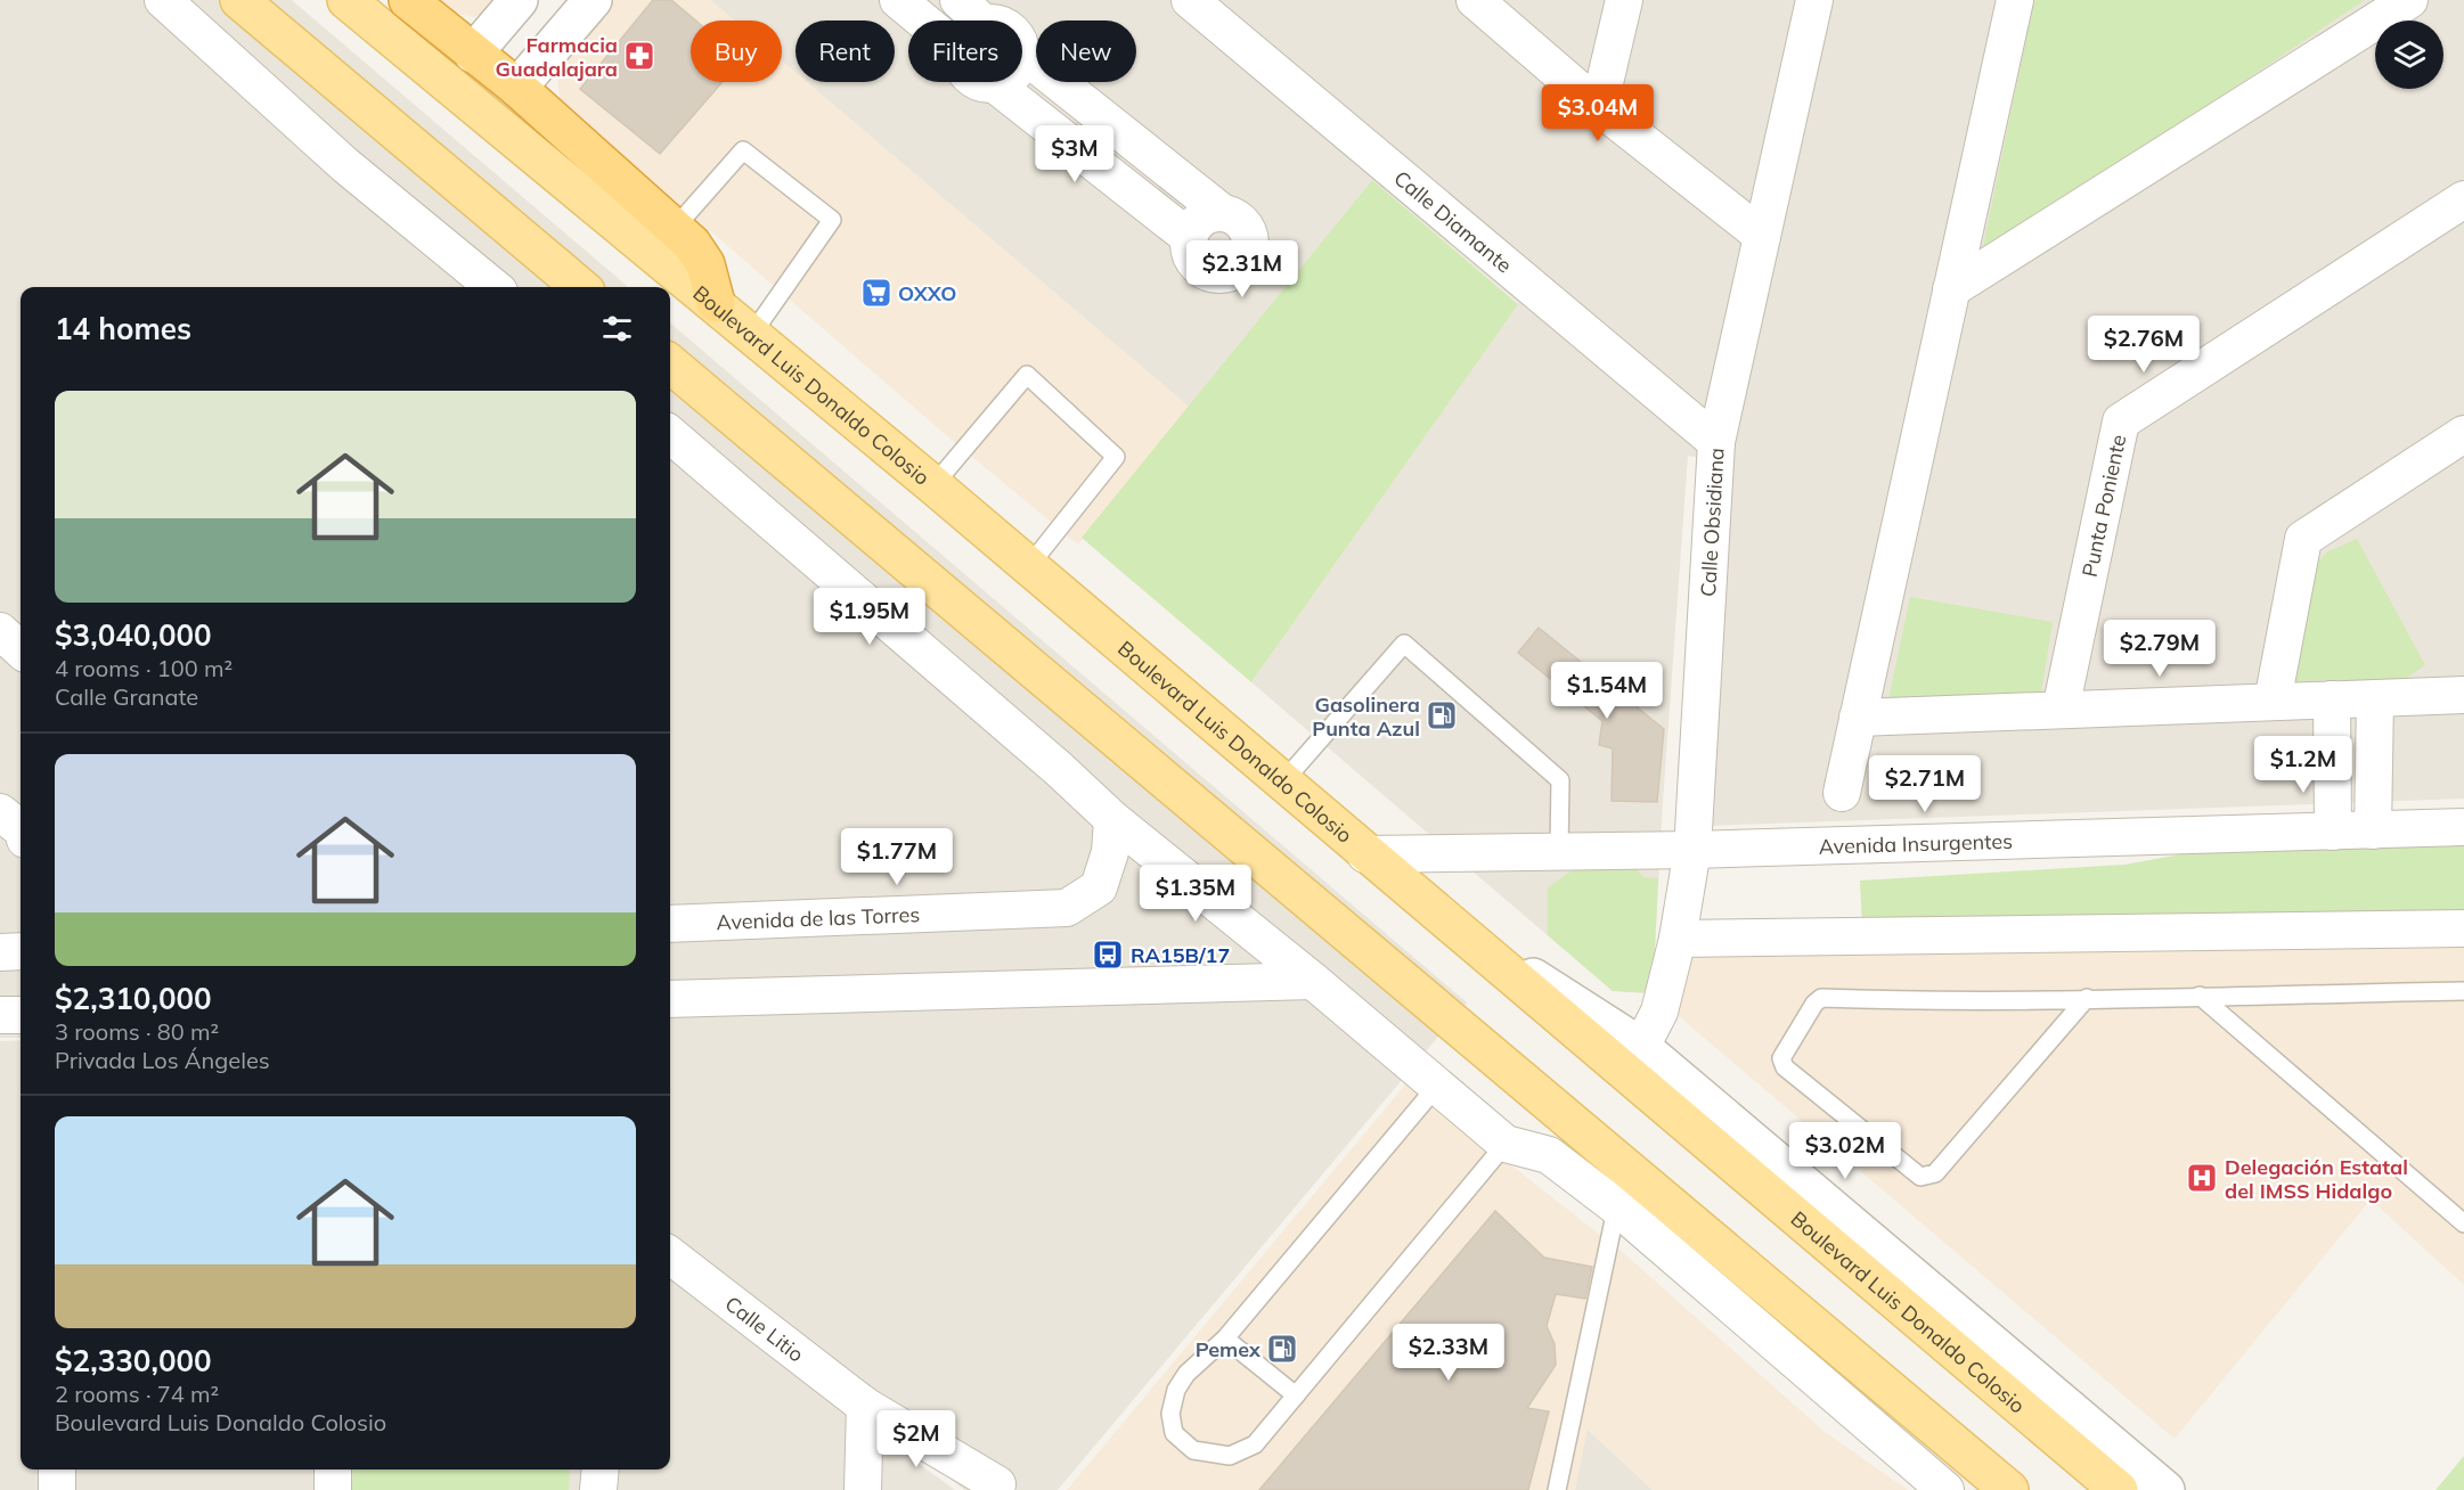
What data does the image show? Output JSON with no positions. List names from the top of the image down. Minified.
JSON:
{"streets":{"main road":["Boulevard Luis Donaldo Colosio"],"street":["Calle Diamante","Punta Poniente","Calle Obsidiana","Avenida Insurgentes","Avenida de las Torres","Calle Litio"]},"crossings":[["Calle Diamante","Calle Obsidiana"],["Boulevard Luis Donaldo Colosio","Avenida Insurgentes"],["Calle Obsidiana","Avenida Insurgentes"]],"places":{"pharmacy":["Farmacia Guadalajara"],"supermarket":["OXXO"],"fuel station":["Gasolinera Punta Azul","Pemex"],"bus stop":["RA15B/17"],"hospital":["Delegación Estatal del IMSS Hidalgo"]},"page":{"chip":["Buy","Rent","Filters","New"],"price":["$3.04M","$3M","$2.31M","$2.76M","$1.95M","$2.79M","$1.54M","$1.2M","$2.71M","$1.77M","$1.35M","$3.02M","$2.33M","$2M"],"heading":"14 homes","list":[{"name":"$3,040,000","note":"4 rooms · 100 m² · Calle Granate"},{"name":"$2,310,000","note":"3 rooms · 80 m² · Privada Los Ángeles"},{"name":"$2,330,000","note":"2 rooms · 74 m² · Boulevard Luis Donaldo Colosio"}]}}
